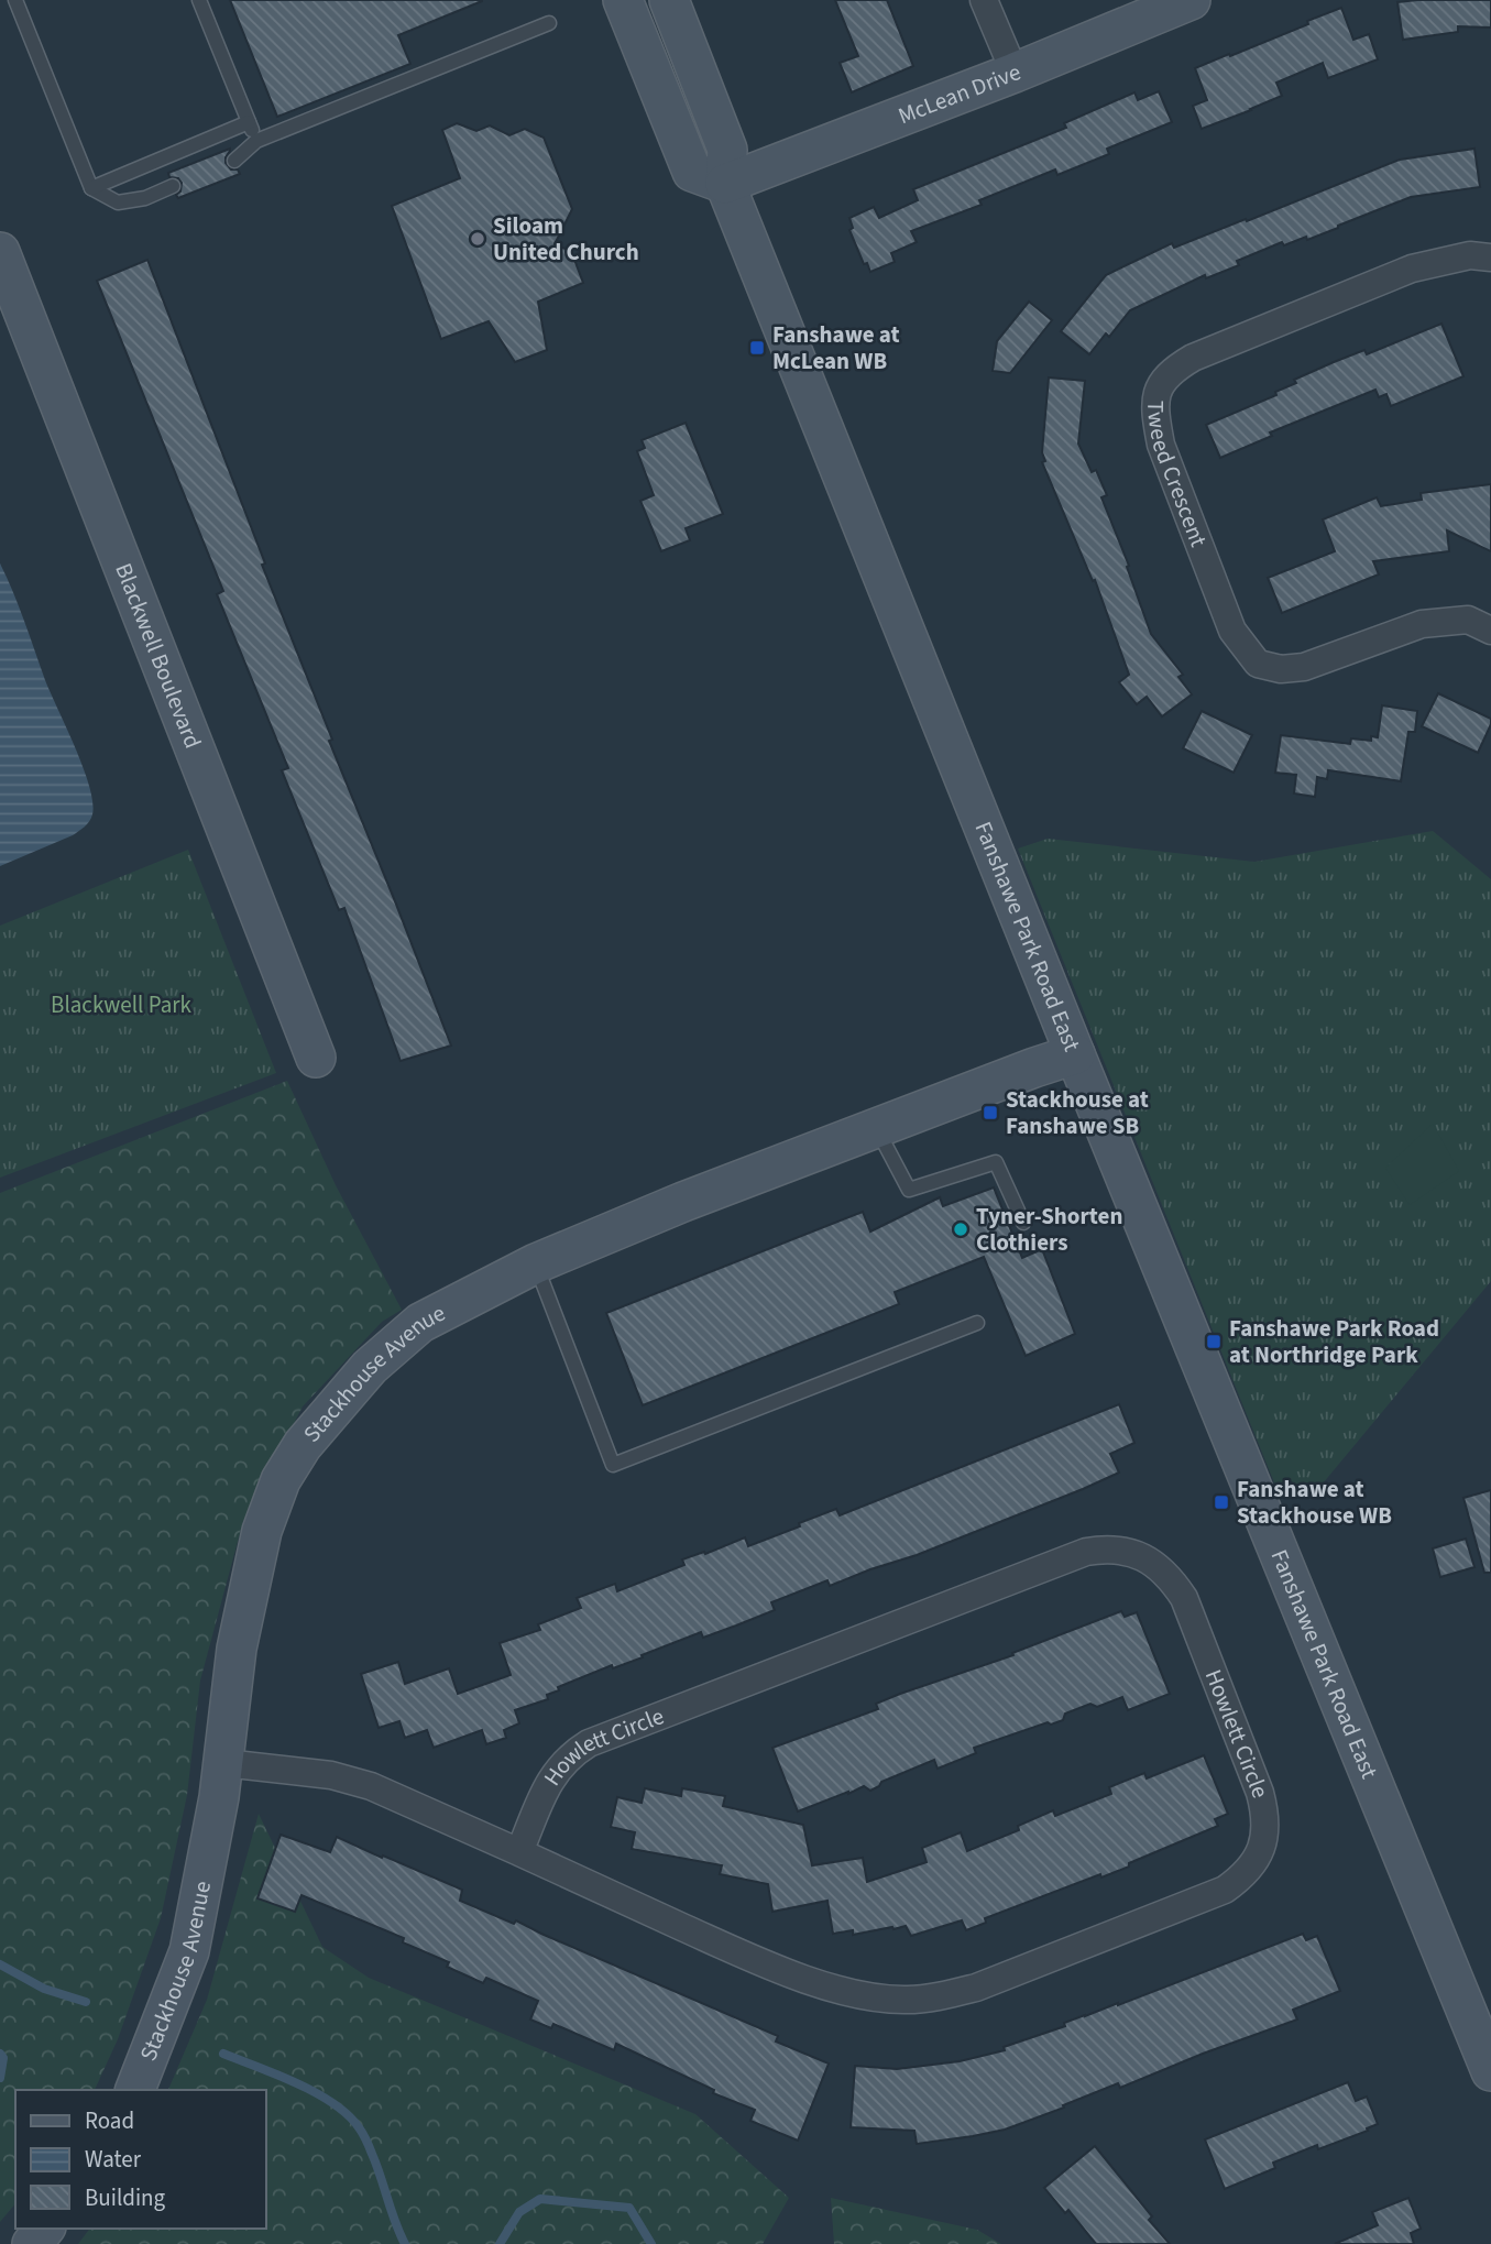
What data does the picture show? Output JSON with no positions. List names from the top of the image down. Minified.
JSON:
{"streets":{"street":["McLean Drive","Tweed Crescent","Blackwell Boulevard","Fanshawe Park Road East","Stackhouse Avenue","Howlett Circle"]},"crossings":[["McLean Drive","Fanshawe Park Road East"],["Fanshawe Park Road East","Stackhouse Avenue"],["Stackhouse Avenue","Howlett Circle"]],"parks":["Blackwell Park"],"places":{"other":["Siloam United Church","Tyner-Shorten Clothiers"],"transit":["Fanshawe at McLean WB","Stackhouse at Fanshawe SB","Fanshawe Park Road at Northridge Park","Fanshawe at Stackhouse WB"]},"legend":["Road","Water","Building"]}
